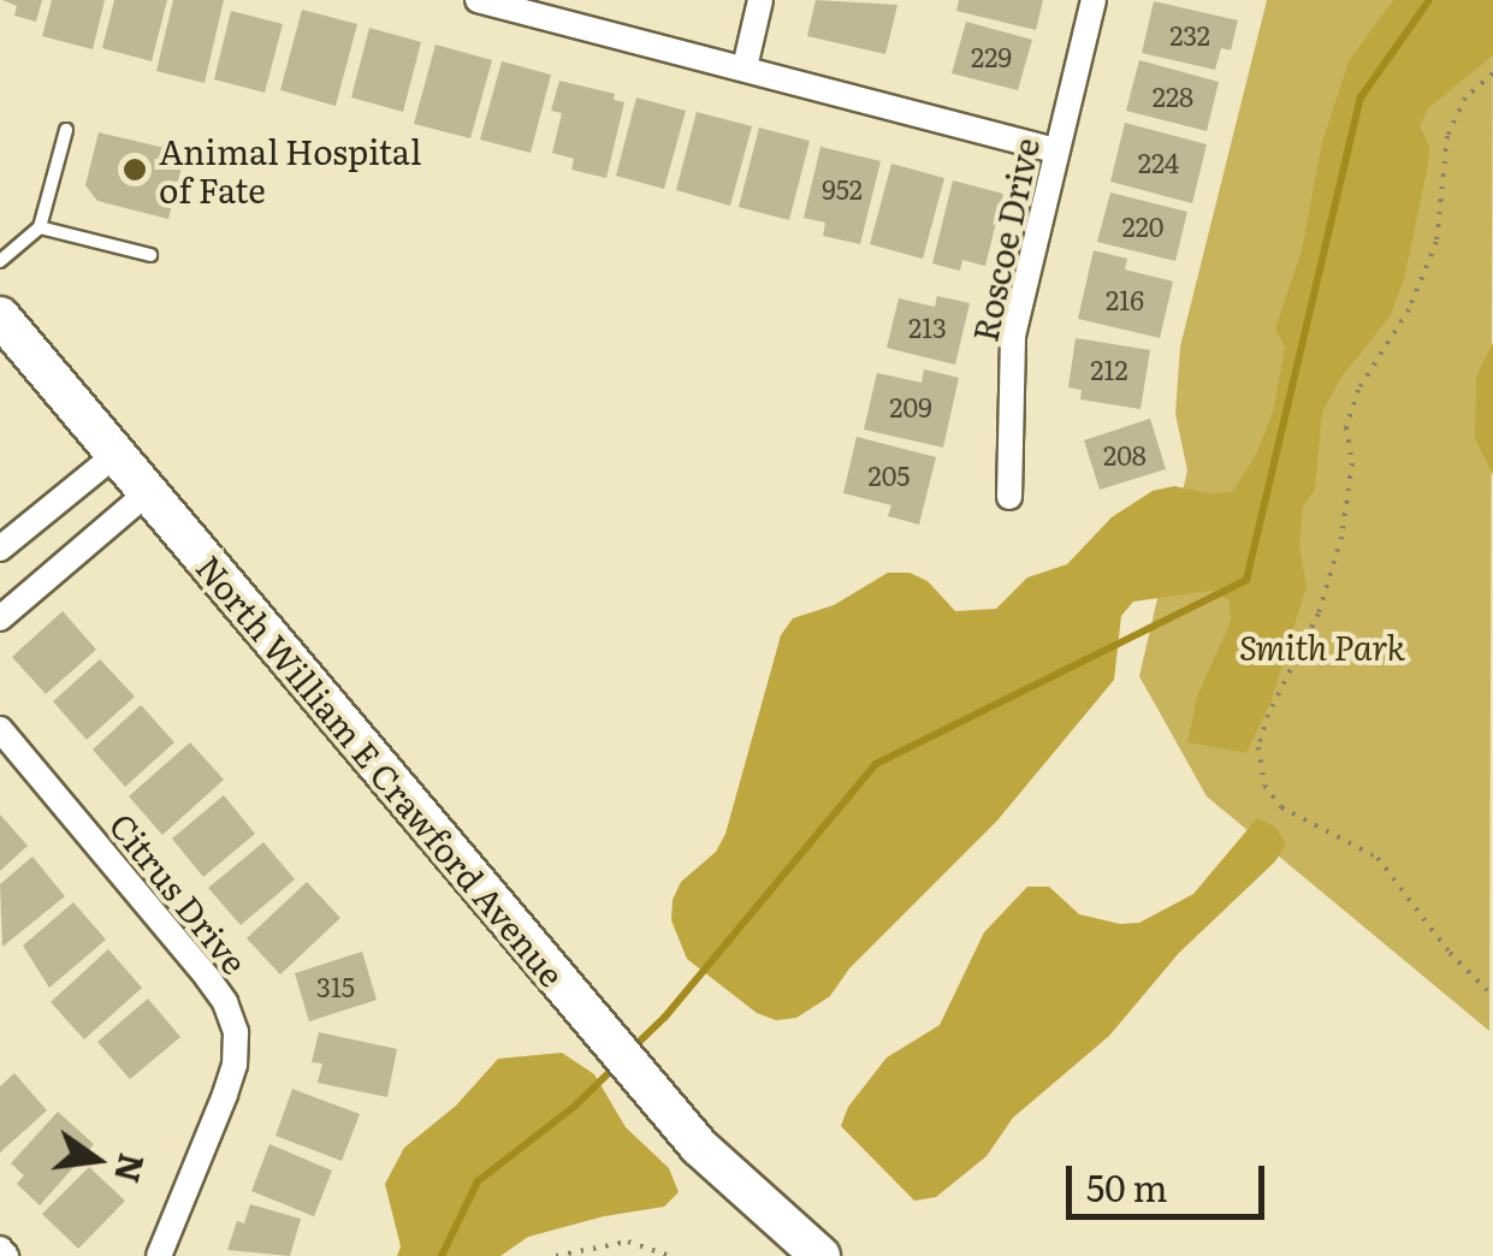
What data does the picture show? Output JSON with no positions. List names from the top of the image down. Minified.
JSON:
{"streets":{"main road":["North William E Crawford Avenue"],"street":["Roscoe Drive","Citrus Drive"]},"parks":["Smith Park"],"places":["Animal Hospital of Fate"],"house_numbers":["232","229","228","224","952","220","216","213","212","209","208","205","315"],"scale_bar":"50 m","north":"right"}
